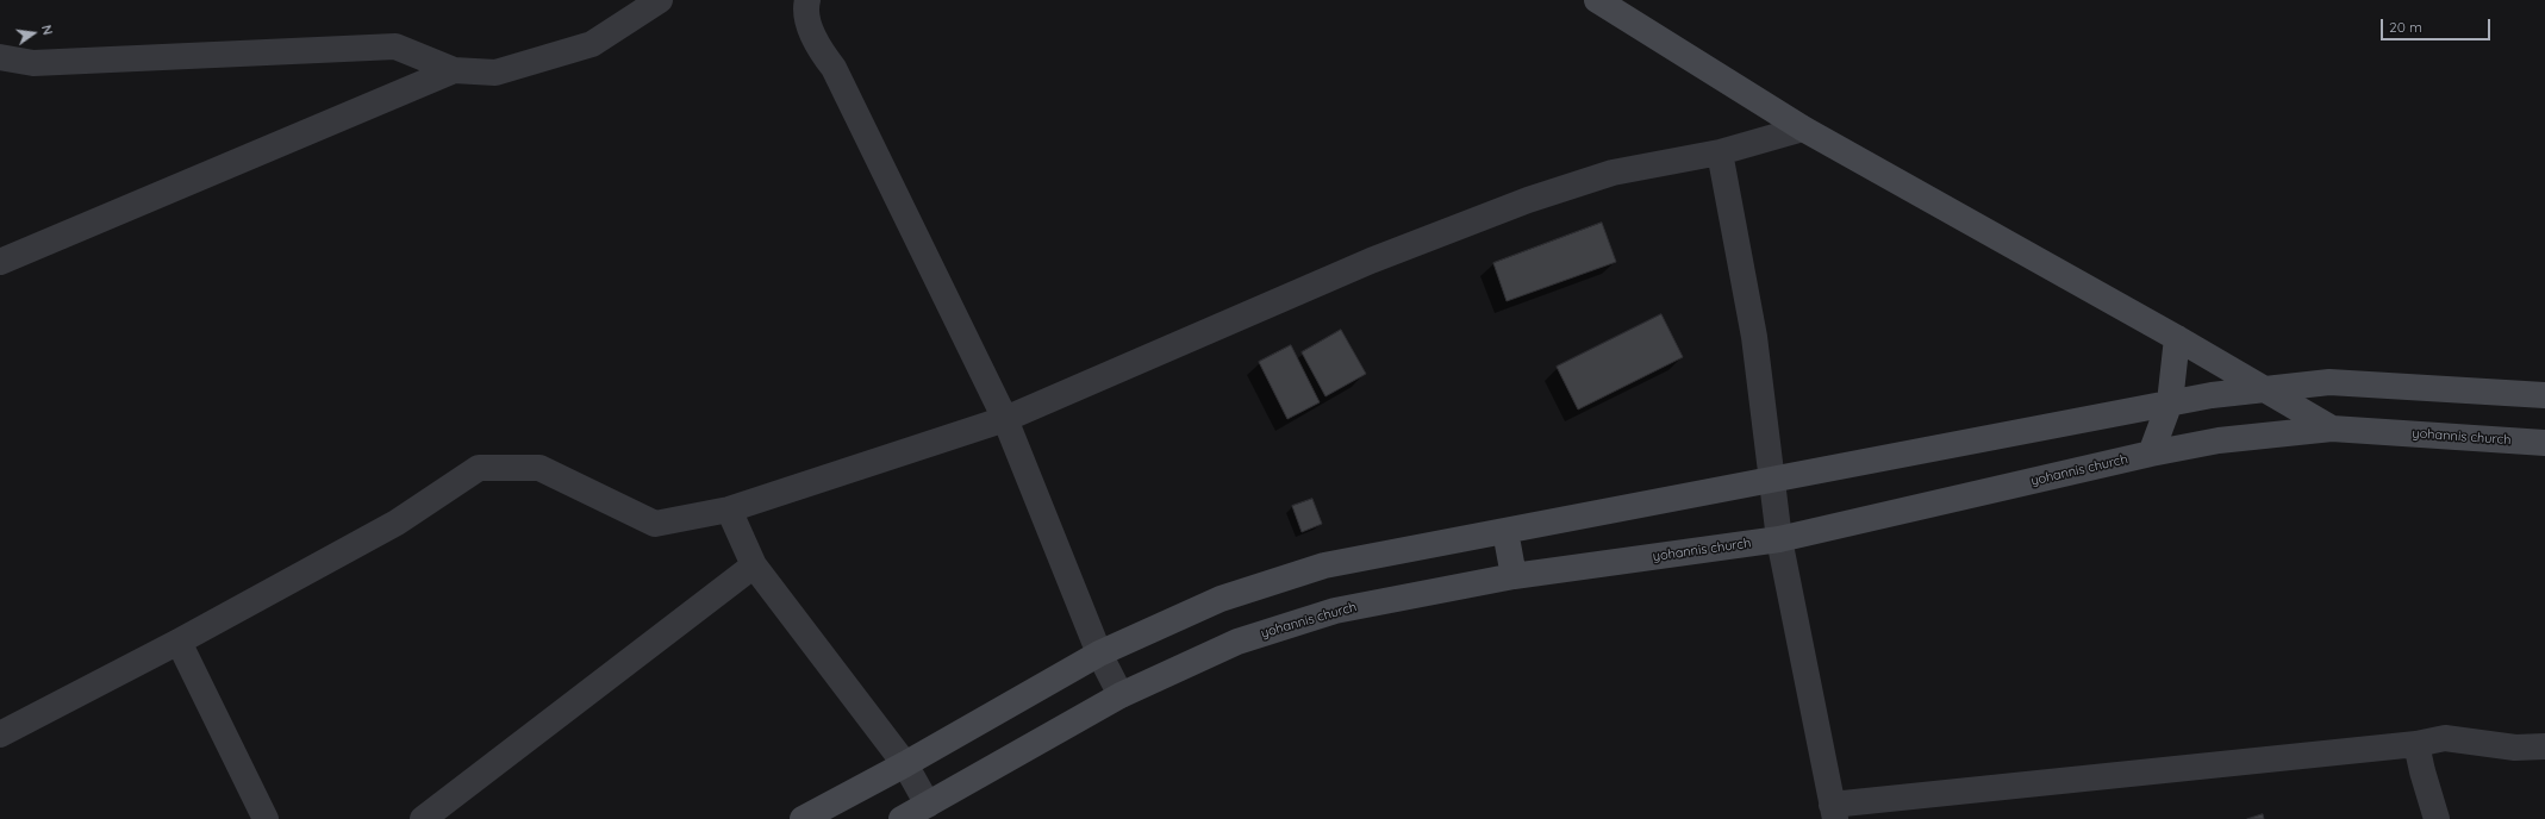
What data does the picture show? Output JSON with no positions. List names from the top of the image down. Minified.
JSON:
{"streets":{"street":["yohannis church"]},"scale_bar":"20 m","north":"right"}
